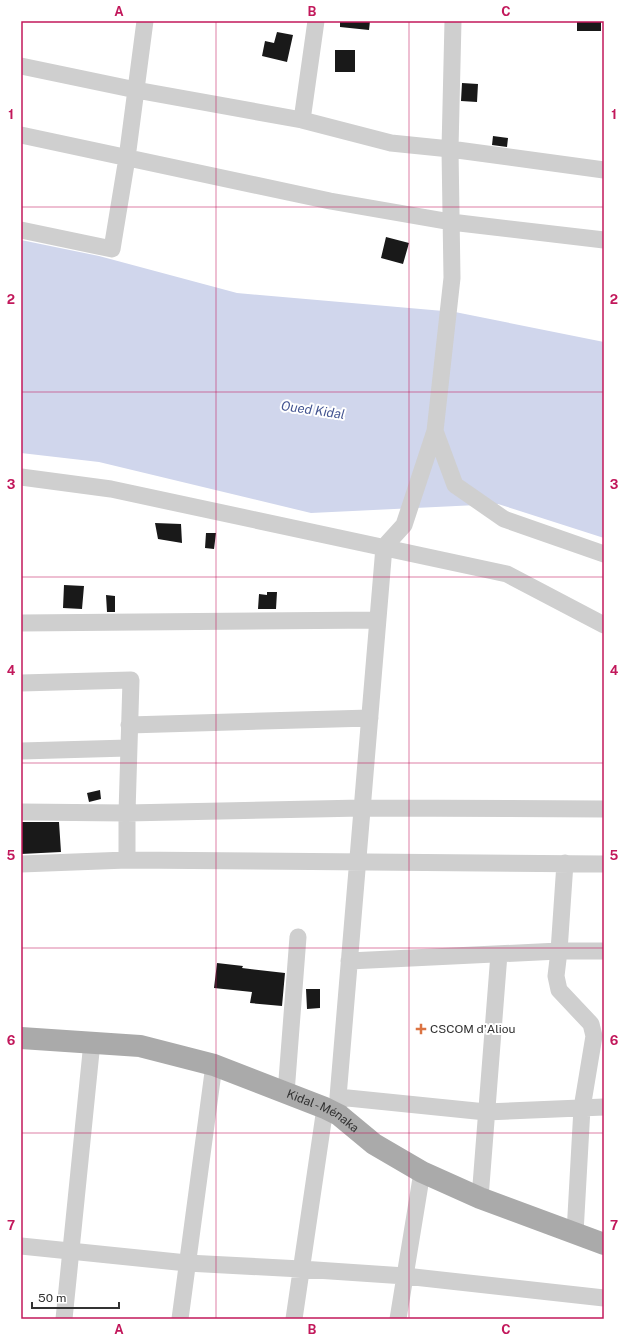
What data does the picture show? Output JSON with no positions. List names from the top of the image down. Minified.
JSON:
{"streets":{"main road":["Kidal - Ménaka"]},"water":["Oued Kidal"],"places":{"health":["CSCOM d'Aliou"]},"scale_bar":"50 m","grid":{"columns":["A","B","C"],"rows":["1","2","3","4","5","6","7"]}}
